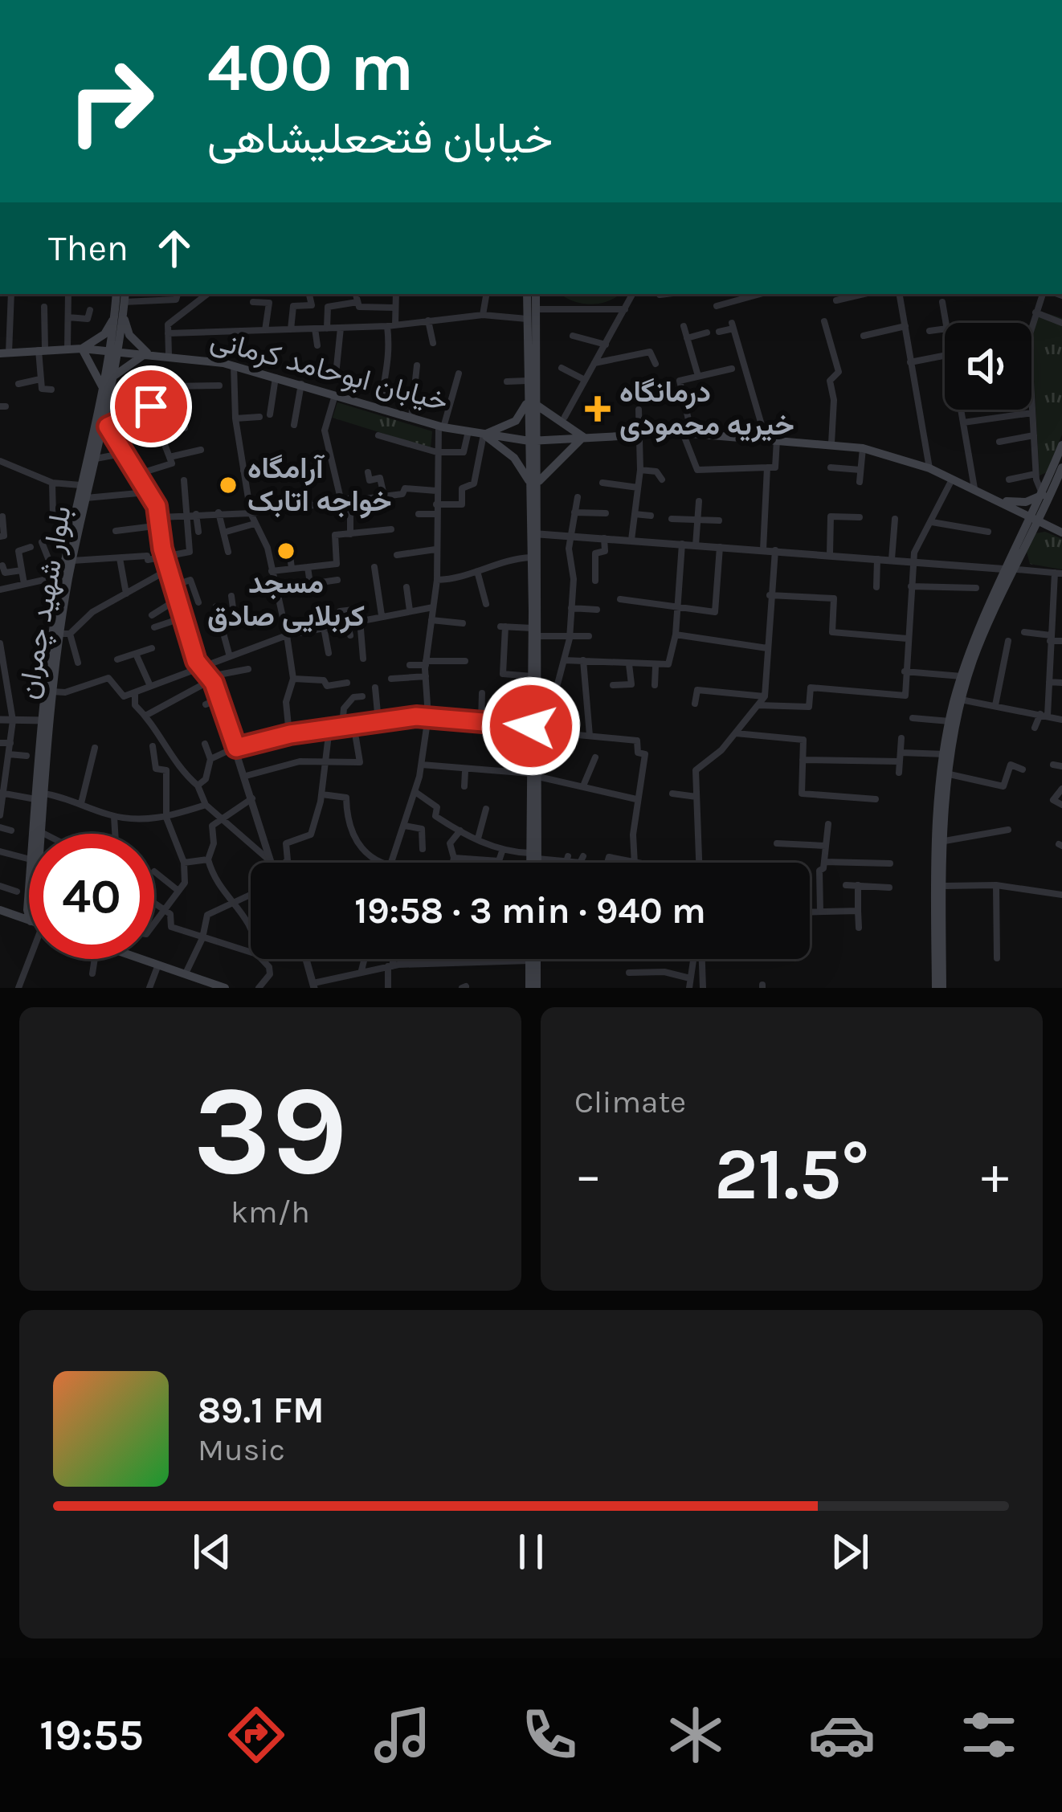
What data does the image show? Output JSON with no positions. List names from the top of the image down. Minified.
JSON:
{"streets":{"main road":["خیابان ابوحامد کرمانی","بلوار شهید چمران"]},"crossings":[["خیابان ابوحامد کرمانی","بلوار شهید چمران"]],"places":{"health":["درمانگاه خیریه محمودی"],"other":["آرامگاه خواجه اتابک","مسجد کربلایی صادق"]},"page":{"turn":["400 m","خیابان فتحعلیشاهی"],"then":"Then","limit":"40","trip":"19:58 · 3 min · 940 m","tile":[["39","km/h"],"Climate"],"heat":["−","21.5°","+"],"song":["89.1 FM","Music"],"tabs":"19:55"}}
